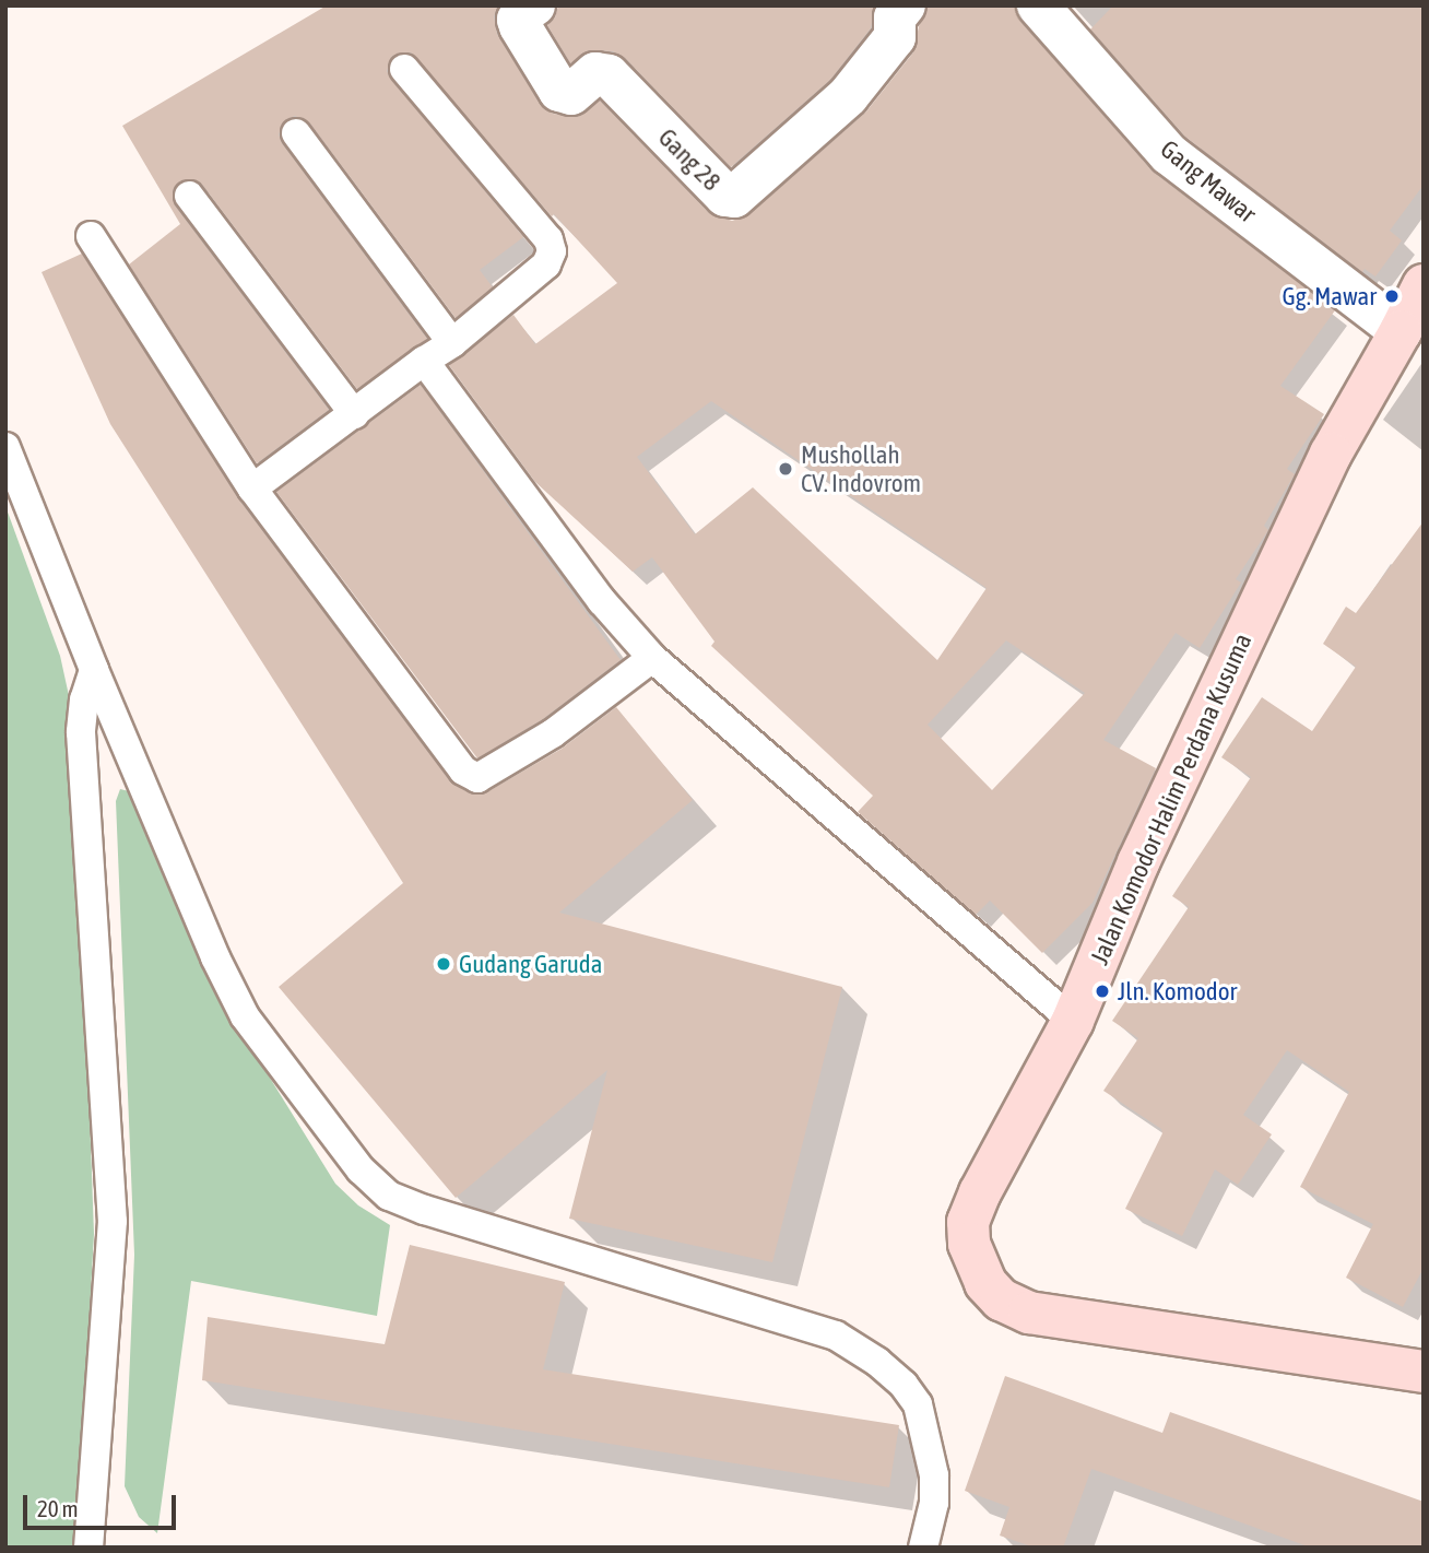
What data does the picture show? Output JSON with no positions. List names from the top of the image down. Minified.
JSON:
{"streets":{"street":["Gang 28","Gang Mawar","Jalan Komodor Halim Perdana Kusuma"]},"crossings":[["Gang Mawar","Jalan Komodor Halim Perdana Kusuma"]],"places":["Gg. Mawar","Mushollah CV. Indovrom","Gudang Garuda","Jln. Komodor"],"scale_bar":"20 m"}
